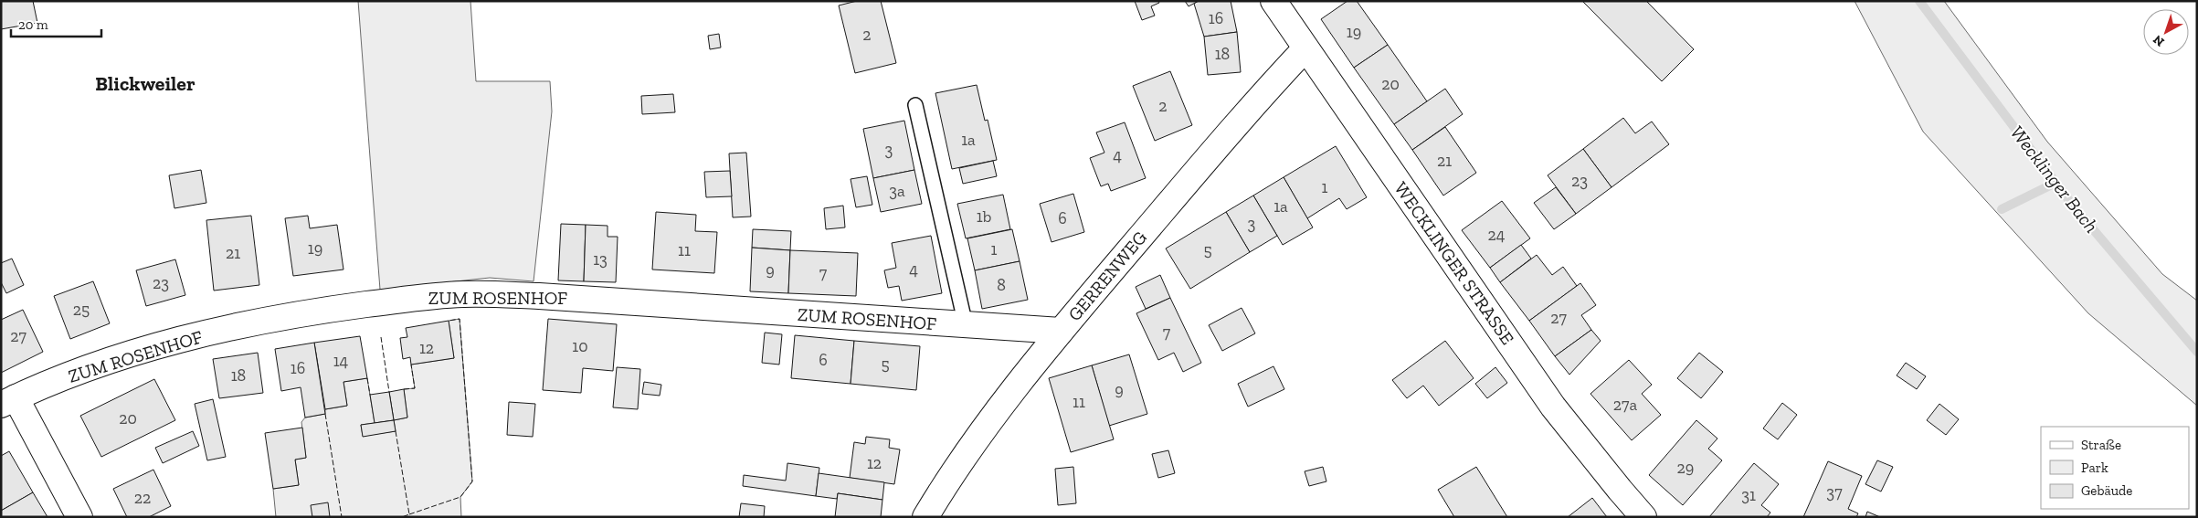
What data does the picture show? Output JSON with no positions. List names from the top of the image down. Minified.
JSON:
{"streets":{"street":["WECKLINGER STRASSE","GERRENWEG","ZUM ROSENHOF"]},"crossings":[["WECKLINGER STRASSE","GERRENWEG"],["GERRENWEG","ZUM ROSENHOF"]],"districts":["Blickweiler"],"water":["Wecklinger Bach"],"house_numbers":["16","19","2","18","20","2","1a","3","4","21","23","1","3a","1a","1b","6","3","24","19","1","11","5","21","13","4","9","7","23","8","25","27","7","27","10","12","6","14","5","16","18","9","11","27a","20","12","29","37","31","22"],"legend":["Straße","Park","Gebäude"],"scale_bar":"20 m","north":"bottom left"}
